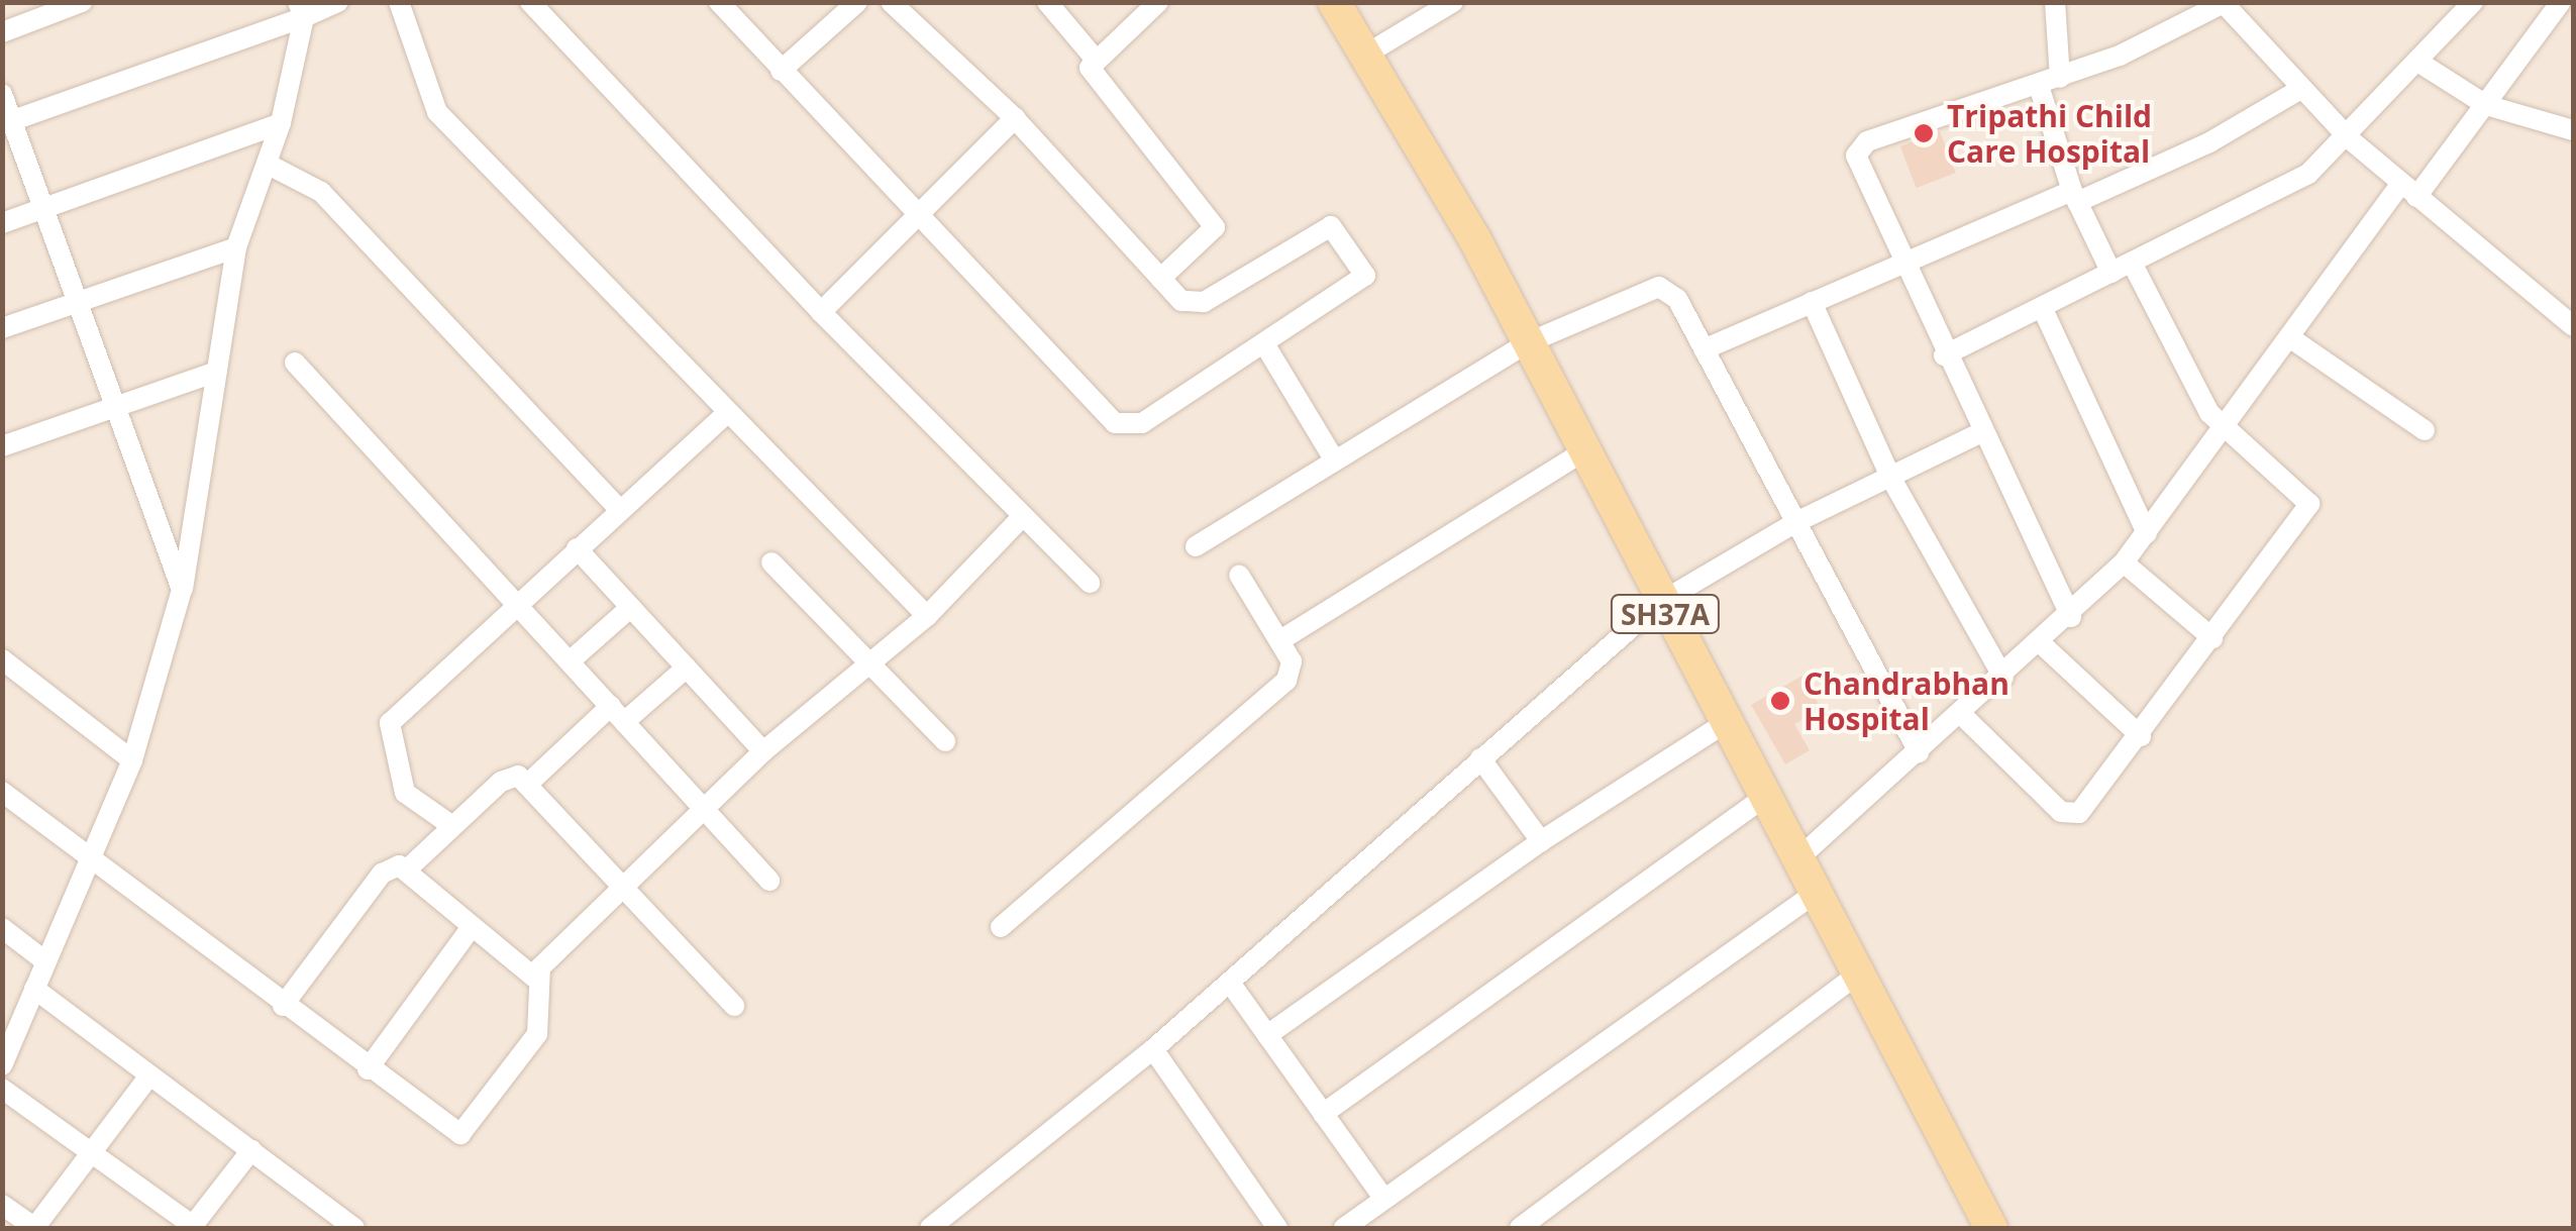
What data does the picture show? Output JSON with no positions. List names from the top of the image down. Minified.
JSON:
{"streets":{"main road":["SH37A"]},"places":["Tripathi Child Care Hospital","Chandrabhan Hospital"]}
